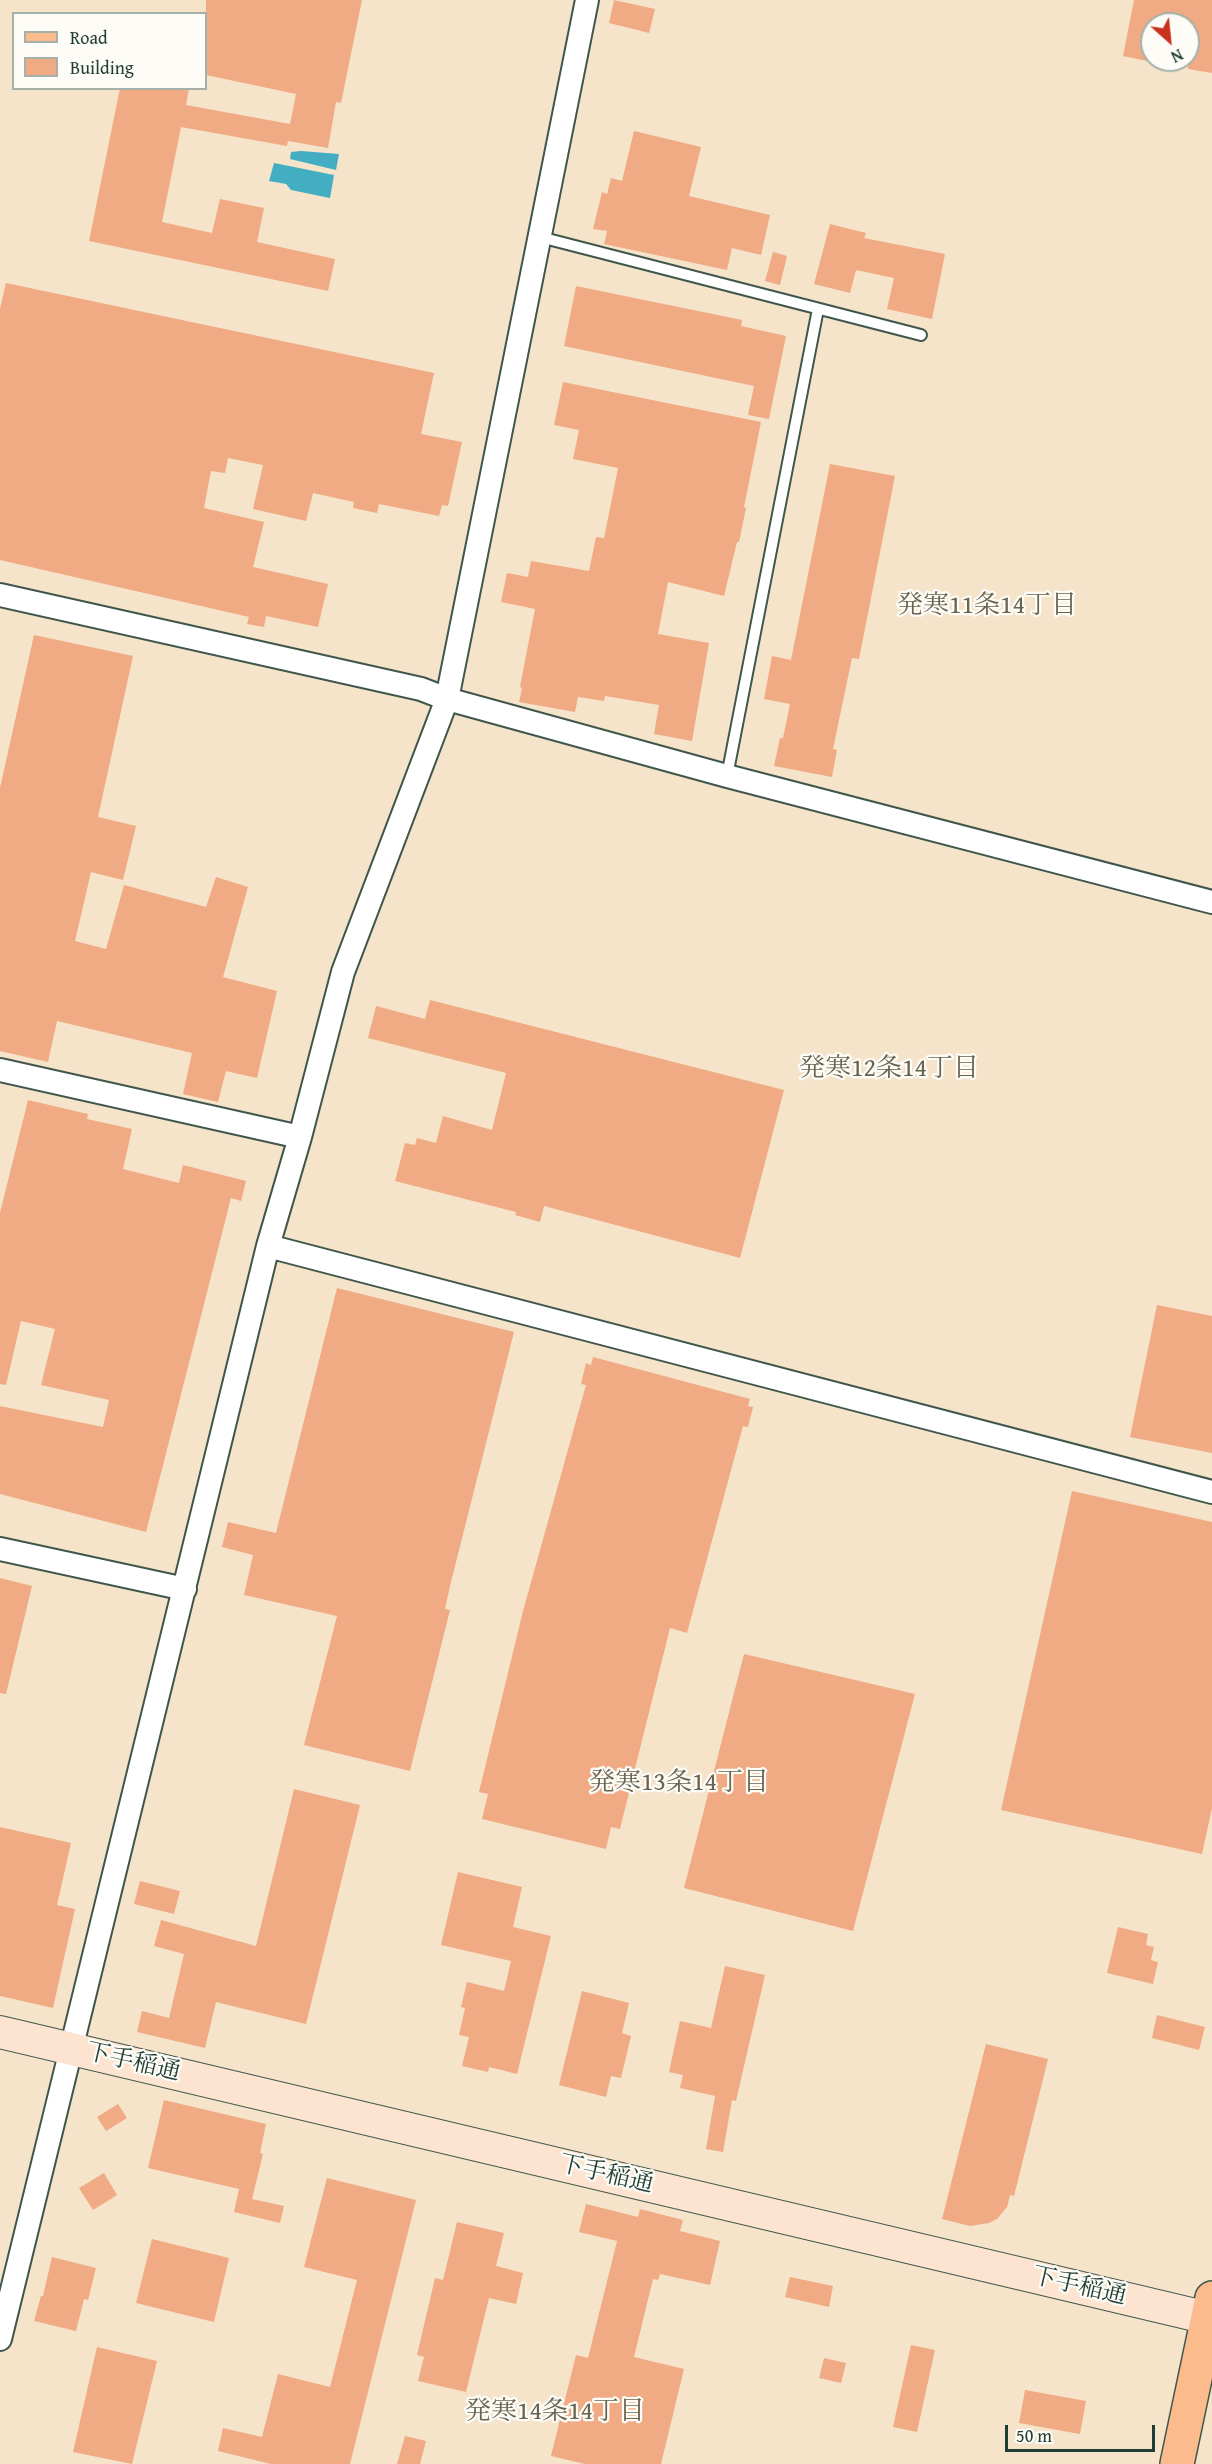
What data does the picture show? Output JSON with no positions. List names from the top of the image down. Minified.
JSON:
{"streets":{"main road":["下手稲通"]},"districts":["発寒11条14丁目","発寒12条14丁目","発寒13条14丁目","発寒14条14丁目"],"legend":["Road","Building"],"scale_bar":"50 m","north":"bottom right"}
